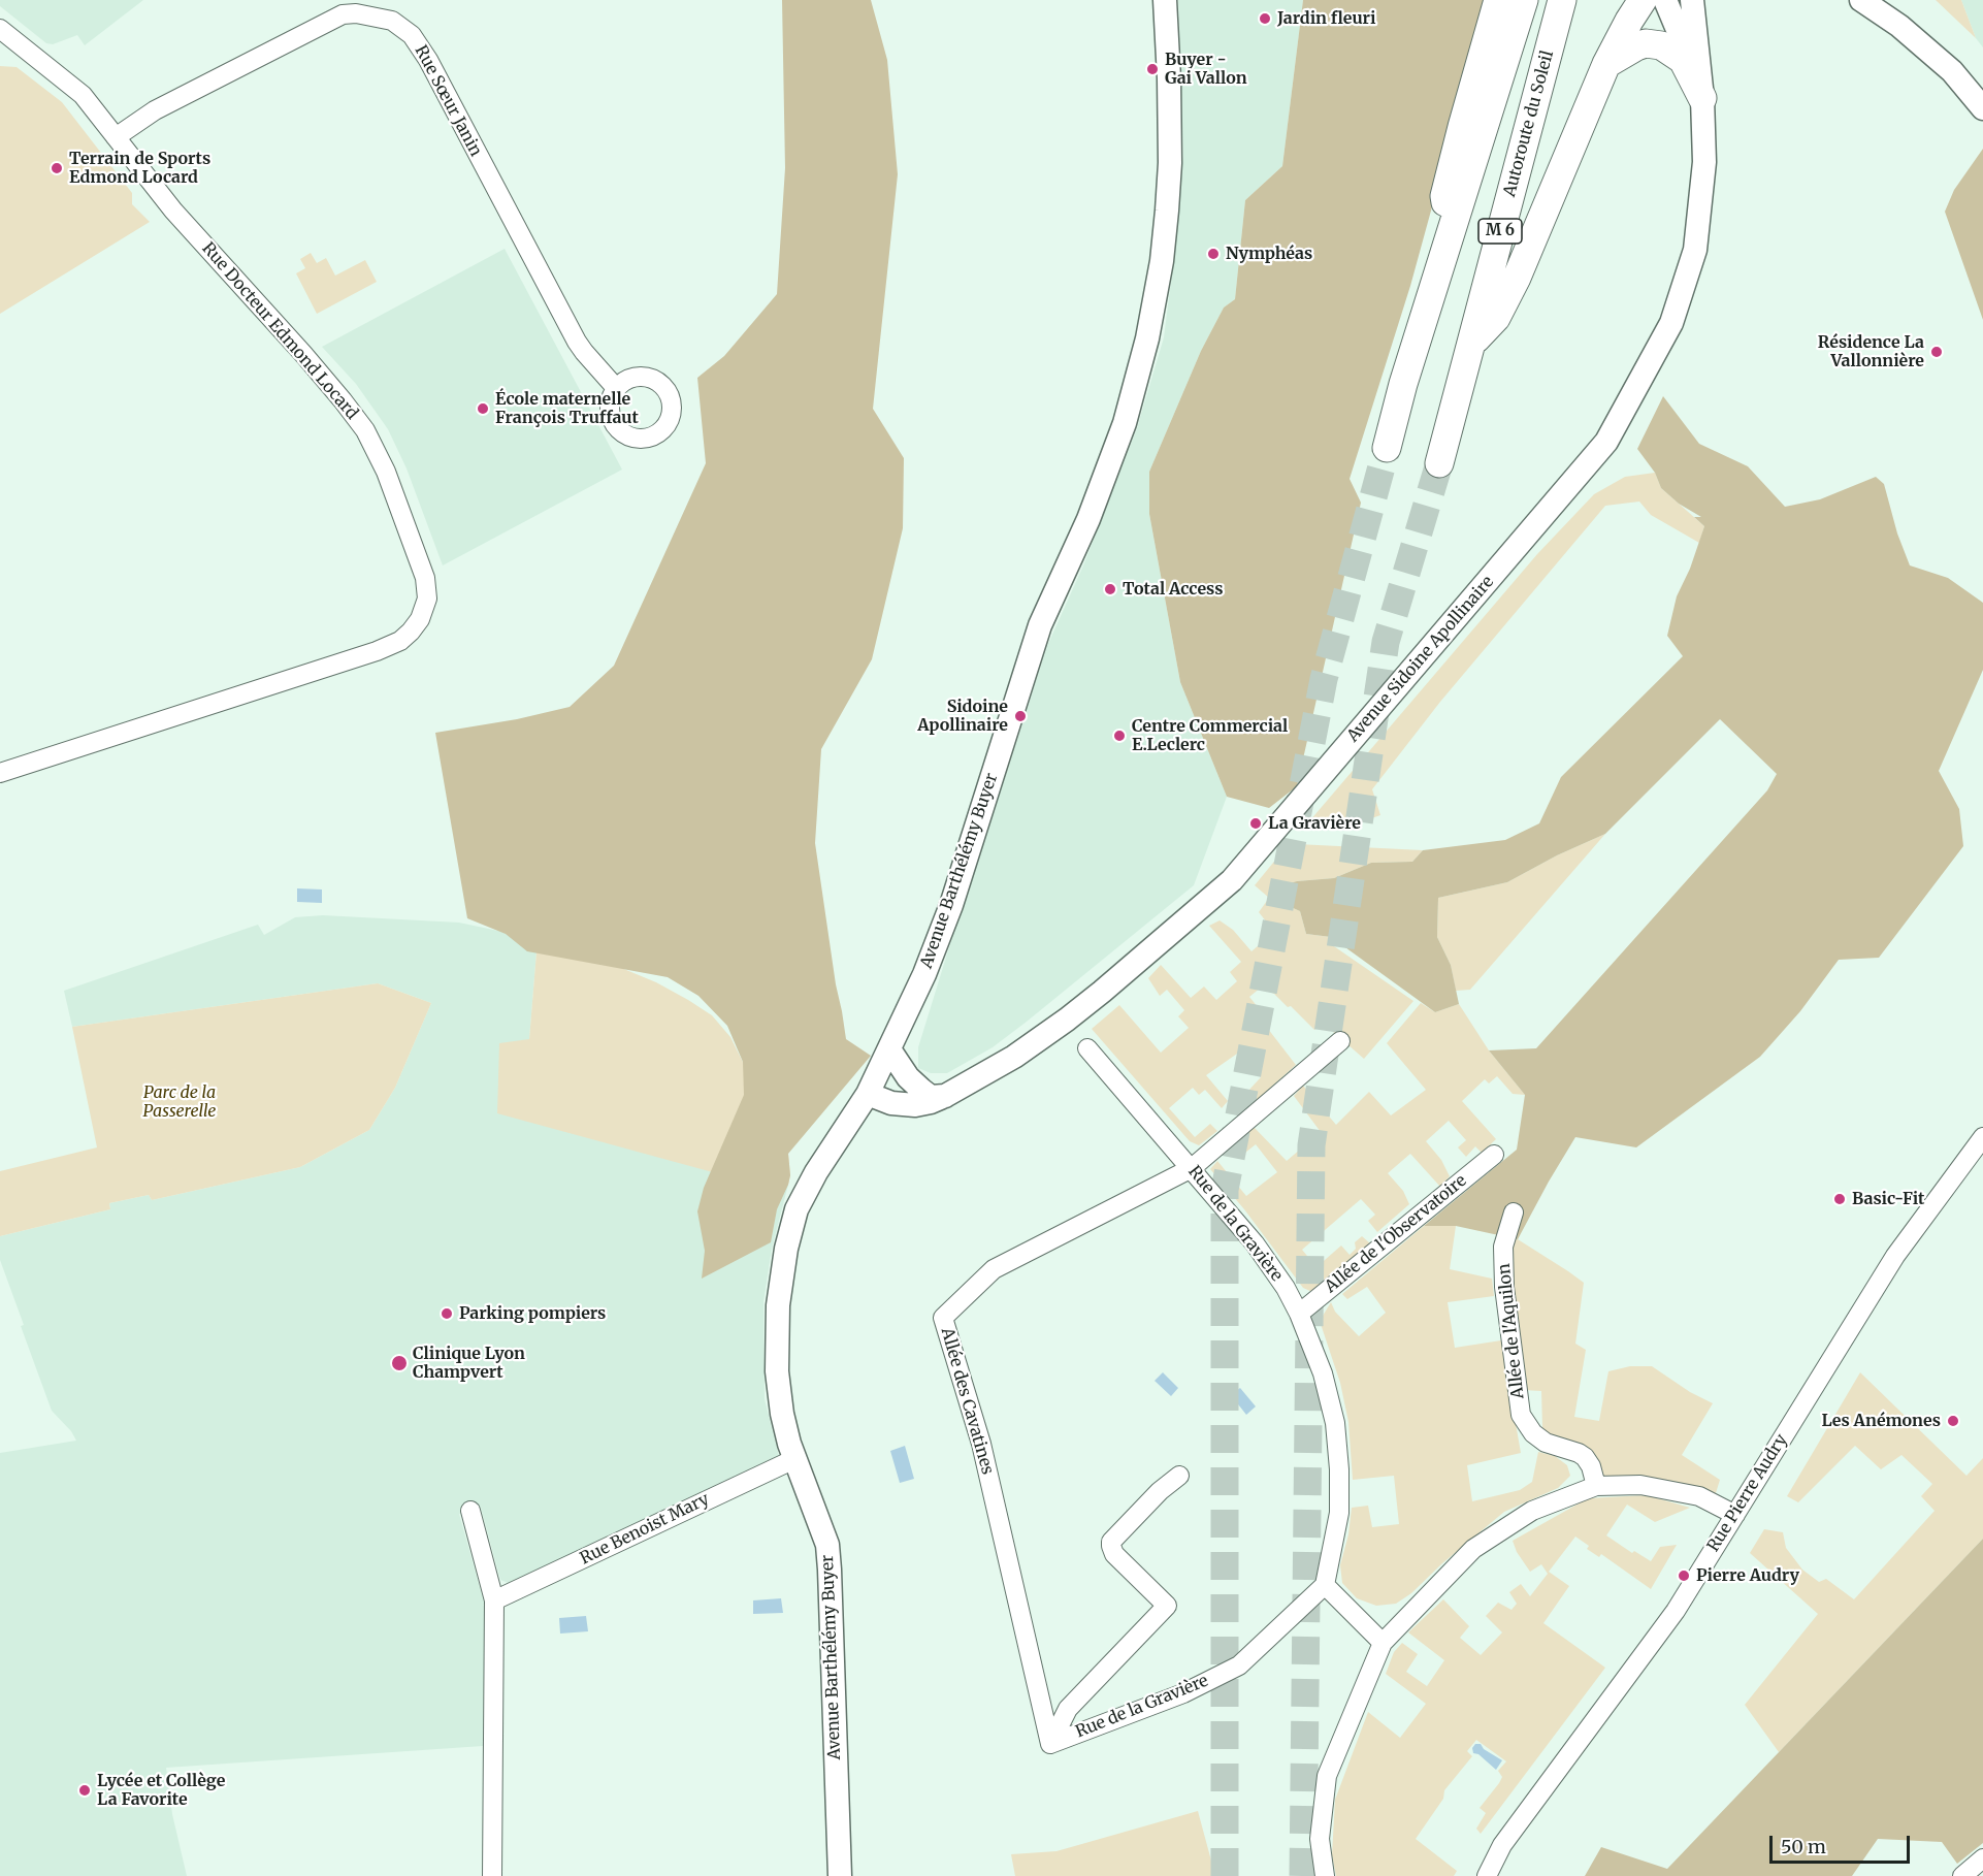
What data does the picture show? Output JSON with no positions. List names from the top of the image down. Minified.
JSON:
{"streets":{"highway":["Autoroute du Soleil","M 6"],"main road":["Avenue Sidoine Apollinaire","Avenue Barthélémy Buyer"],"street":["Rue Sœur Janin","Rue Docteur Edmond Locard","Rue de la Gravière","Allée de l'Observatoire","Allée de l'Aquilon","Allée des Cavatines","Rue Pierre Audry","Rue Benoist Mary"]},"crossings":[["Rue Sœur Janin","Rue Docteur Edmond Locard"],["Avenue Sidoine Apollinaire","Avenue Barthélémy Buyer"],["Avenue Barthélémy Buyer","Rue Benoist Mary"],["Rue de la Gravière","Allée de l'Observatoire"],["Rue de la Gravière","Allée des Cavatines"]],"parks":["Parc de la Passerelle"],"places":["Jardin fleuri","Buyer - Gai Vallon","Terrain de Sports Edmond Locard","Nymphéas","Résidence La Vallonnière","École maternelle François Truffaut","Total Access","Sidoine Apollinaire","Centre Commercial E.Leclerc","La Gravière","Basic-Fit","Parking pompiers","Clinique Lyon Champvert","Les Anémones","Pierre Audry","Lycée et Collège La Favorite"],"scale_bar":"50 m"}
